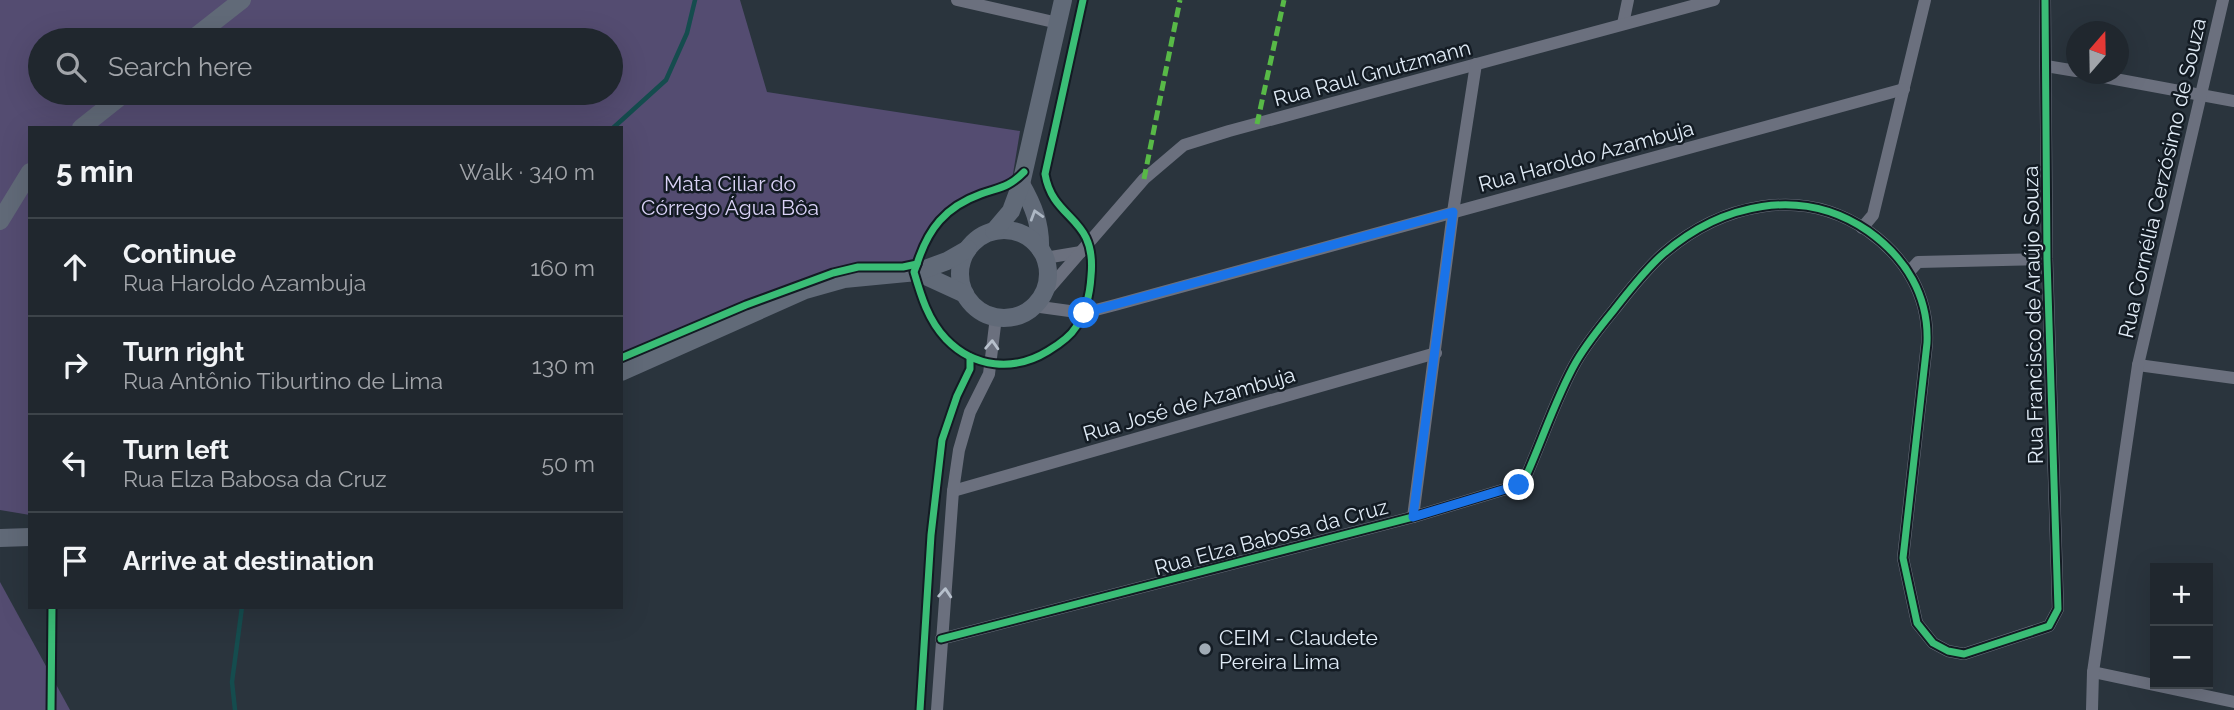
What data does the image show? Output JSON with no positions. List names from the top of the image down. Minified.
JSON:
{"streets":{"street":["Rua Raul Gnutzmann","Rua Haroldo Azambuja","Rua Cornélia Cerzósimo de Souza","Rua Francisco de Araújo Souza","Rua José de Azambuja","Rua Elza Babosa da Cruz"]},"crossings":[["Rua Raul Gnutzmann","Rua Haroldo Azambuja"],["Rua Francisco de Araújo Souza","Rua Elza Babosa da Cruz"]],"parks":["Mata Ciliar do Córrego Água Bôa"],"places":["CEIM - Claudete Pereira Lima"],"north":"top","page":{"search":"Search here","heading":["5 min","Walk · 340 m"],"list":[["Continue","Rua Haroldo Azambuja","160 m"],["Turn right","Rua Antônio Tiburtino de Lima","130 m"],["Turn left","Rua Elza Babosa da Cruz","50 m"],"Arrive at destination"],"map_buttons":["+","−"]}}
